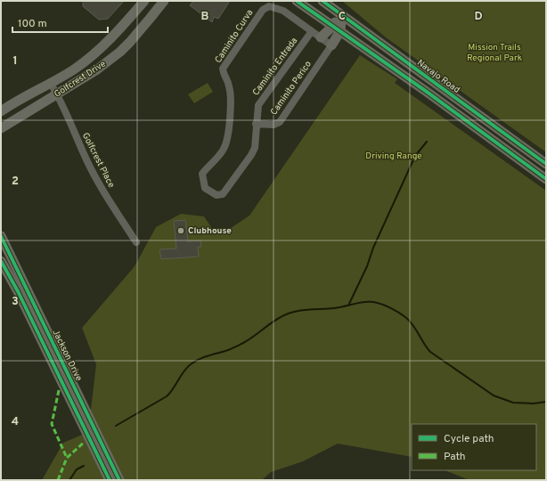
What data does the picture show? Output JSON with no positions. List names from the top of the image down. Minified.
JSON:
{"streets":{"main road":["Navajo Road","Golfcrest Drive","Jackson Drive"],"street":["Caminito Curva","Caminito Entrada","Caminito Perico","Golfcrest Place"]},"crossings":[["Caminito Curva","Caminito Entrada"],["Caminito Entrada","Caminito Perico"],["Golfcrest Drive","Golfcrest Place"]],"parks":["Mission Trails Regional Park","Driving Range"],"places":["Clubhouse"],"legend":["Cycle path","Path"],"scale_bar":"100 m","grid":{"columns":["B","C","D"],"rows":["1","2","3","4"]}}
